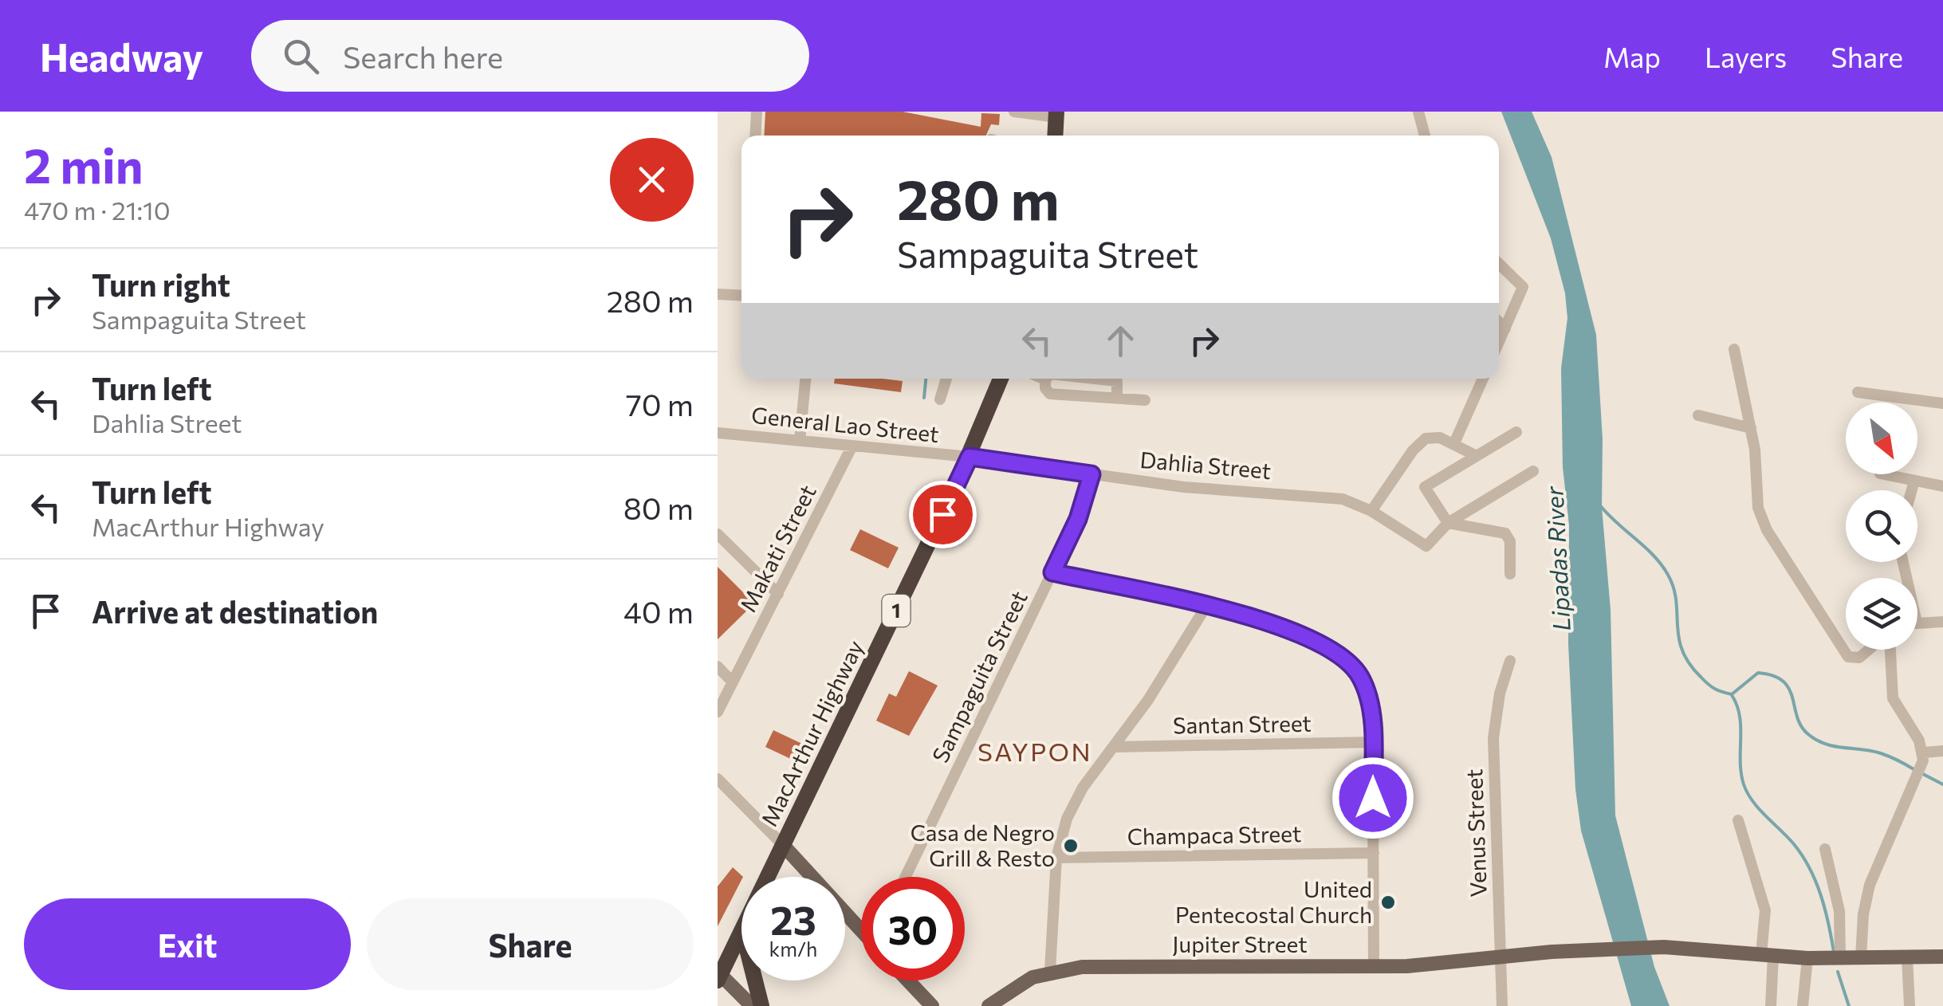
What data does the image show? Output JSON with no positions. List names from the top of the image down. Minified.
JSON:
{"streets":{"highway":["1","MacArthur Highway"],"main road":["Jupiter Street"],"street":["General Lao Street","Dahlia Street","Makati Street","Sampaguita Street","Santan Street","Venus Street","Champaca Street"]},"crossings":[["General Lao Street","Dahlia Street"],["General Lao Street","Makati Street"],["General Lao Street","MacArthur Highway"],["Dahlia Street","Sampaguita Street"],["Dahlia Street","MacArthur Highway"],["Venus Street","Jupiter Street"]],"districts":["SAYPON"],"water":["Lipadas River"],"places":["Casa de Negro Grill & Resto","United Pentecostal Church"],"north":"bottom right","page":{"header":"Headway","search":"Search here","nav":["Map","Layers","Share"],"heading":["2 min","470 m · 21:10"],"turn":["280 m","Sampaguita Street"],"list":[{"name":"Turn right","note":"Sampaguita Street","value":"280 m"},{"name":"Turn left","note":"Dahlia Street","value":"70 m"},{"name":"Turn left","note":"MacArthur Highway","value":"80 m"},{"name":"Arrive at destination","value":"40 m"}],"speed":"23 km/h","limit":"30","buttons":["Exit","Share"]}}
